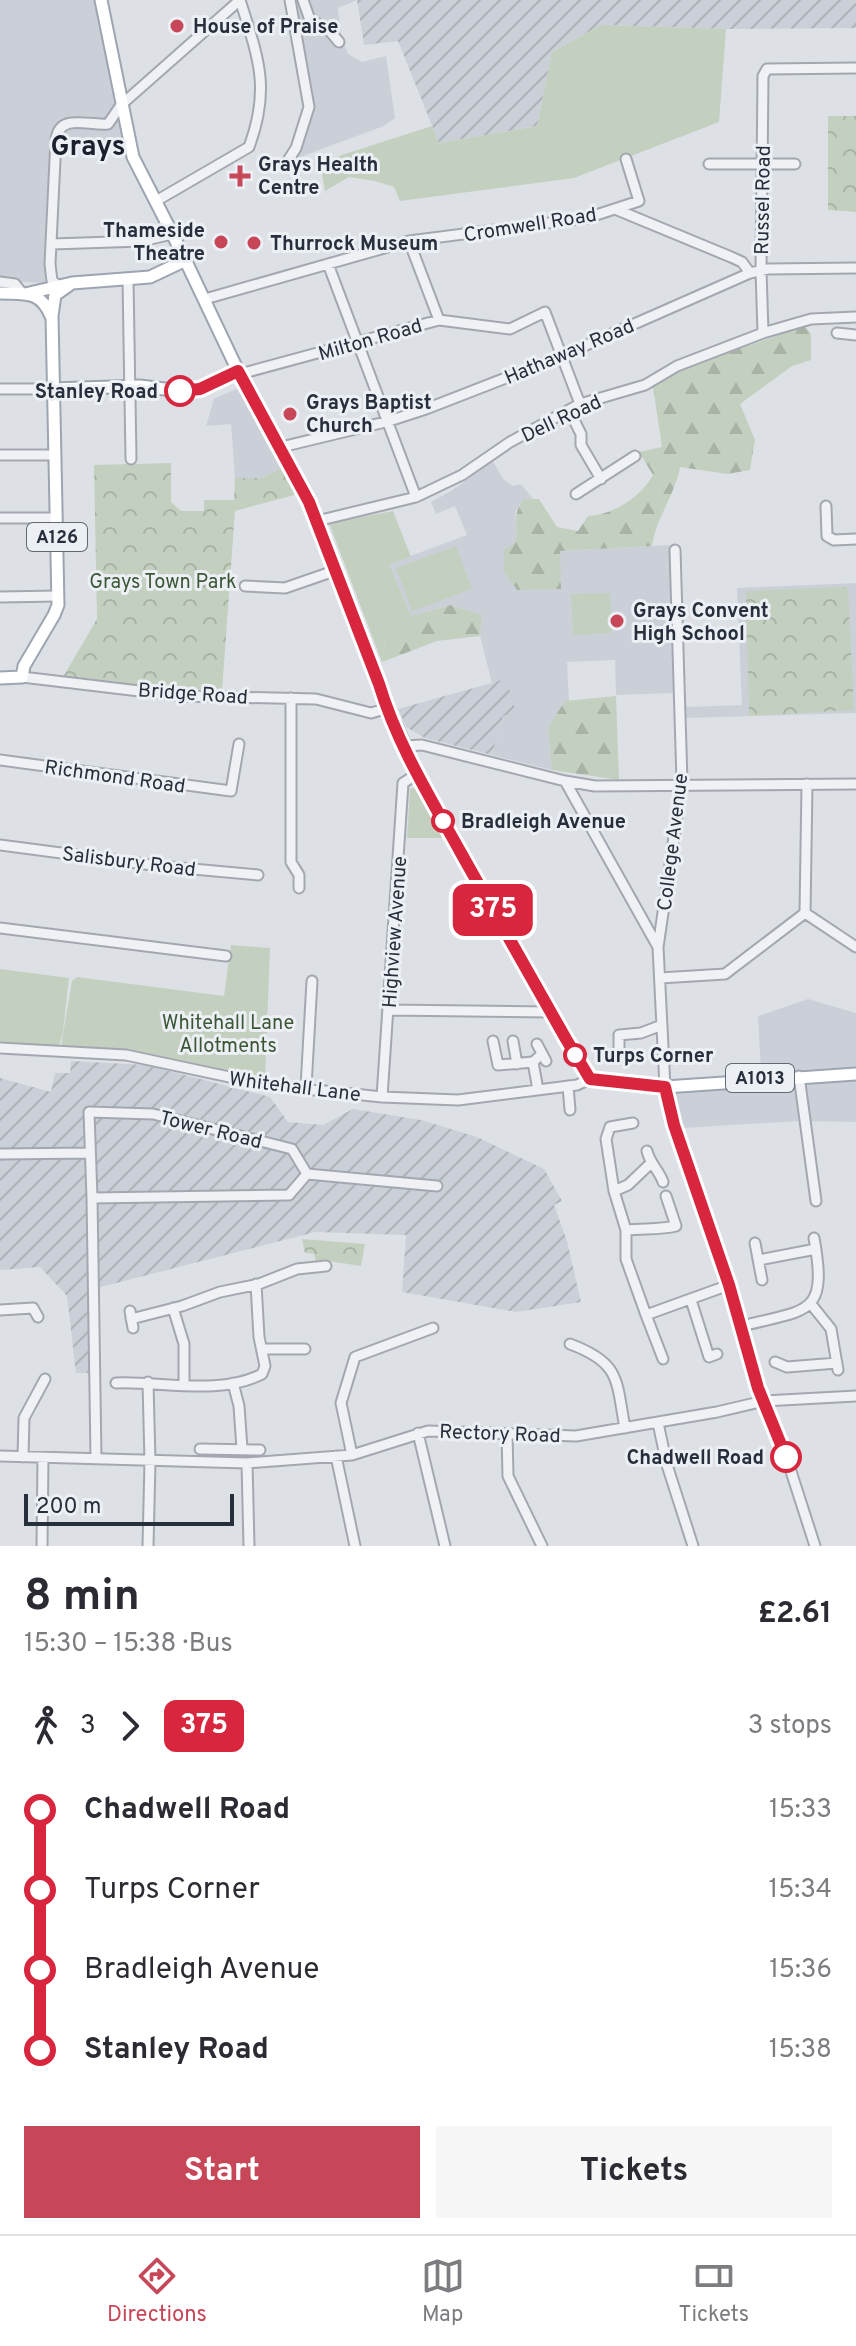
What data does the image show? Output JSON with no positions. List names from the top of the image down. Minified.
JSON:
{"streets":{"main road":["A126","Bridge Road","A1013"],"street":["Russel Road","Cromwell Road","Milton Road","Hathaway Road","Dell Road","Richmond Road","College Avenue","Salisbury Road","Highview Avenue","Whitehall Lane","Tower Road","Rectory Road"]},"crossings":[["Russel Road","Hathaway Road"],["Russel Road","Dell Road"],["Cromwell Road","Hathaway Road"],["Milton Road","Hathaway Road"],["A126","Bridge Road"],["College Avenue","A1013"],["Highview Avenue","Whitehall Lane"],["A1013","Whitehall Lane"],["Tower Road","Rectory Road"]],"districts":["Grays"],"parks":["Grays Town Park","Whitehall Lane Allotments"],"places":{"other":["House of Praise","Thameside Theatre","Thurrock Museum","Stanley Road","Grays Baptist Church","Grays Convent High School","Bradleigh Avenue","Turps Corner","Chadwell Road"],"health":["Grays Health Centre"]},"lines":["bus line 375"],"scale_bar":"200 m","page":{"on_map":"375","scale":"200 m","heading":["8 min","15:30 – 15:38 · Bus","£2.61"],"legs":["3","375","3 stops"],"list":[{"name":"Chadwell Road","value":"15:33"},{"name":"Turps Corner","value":"15:34"},{"name":"Bradleigh Avenue","value":"15:36"},{"name":"Stanley Road","value":"15:38"}],"buttons":["Start","Tickets"],"tabs":["Directions","Map","Tickets"]}}
